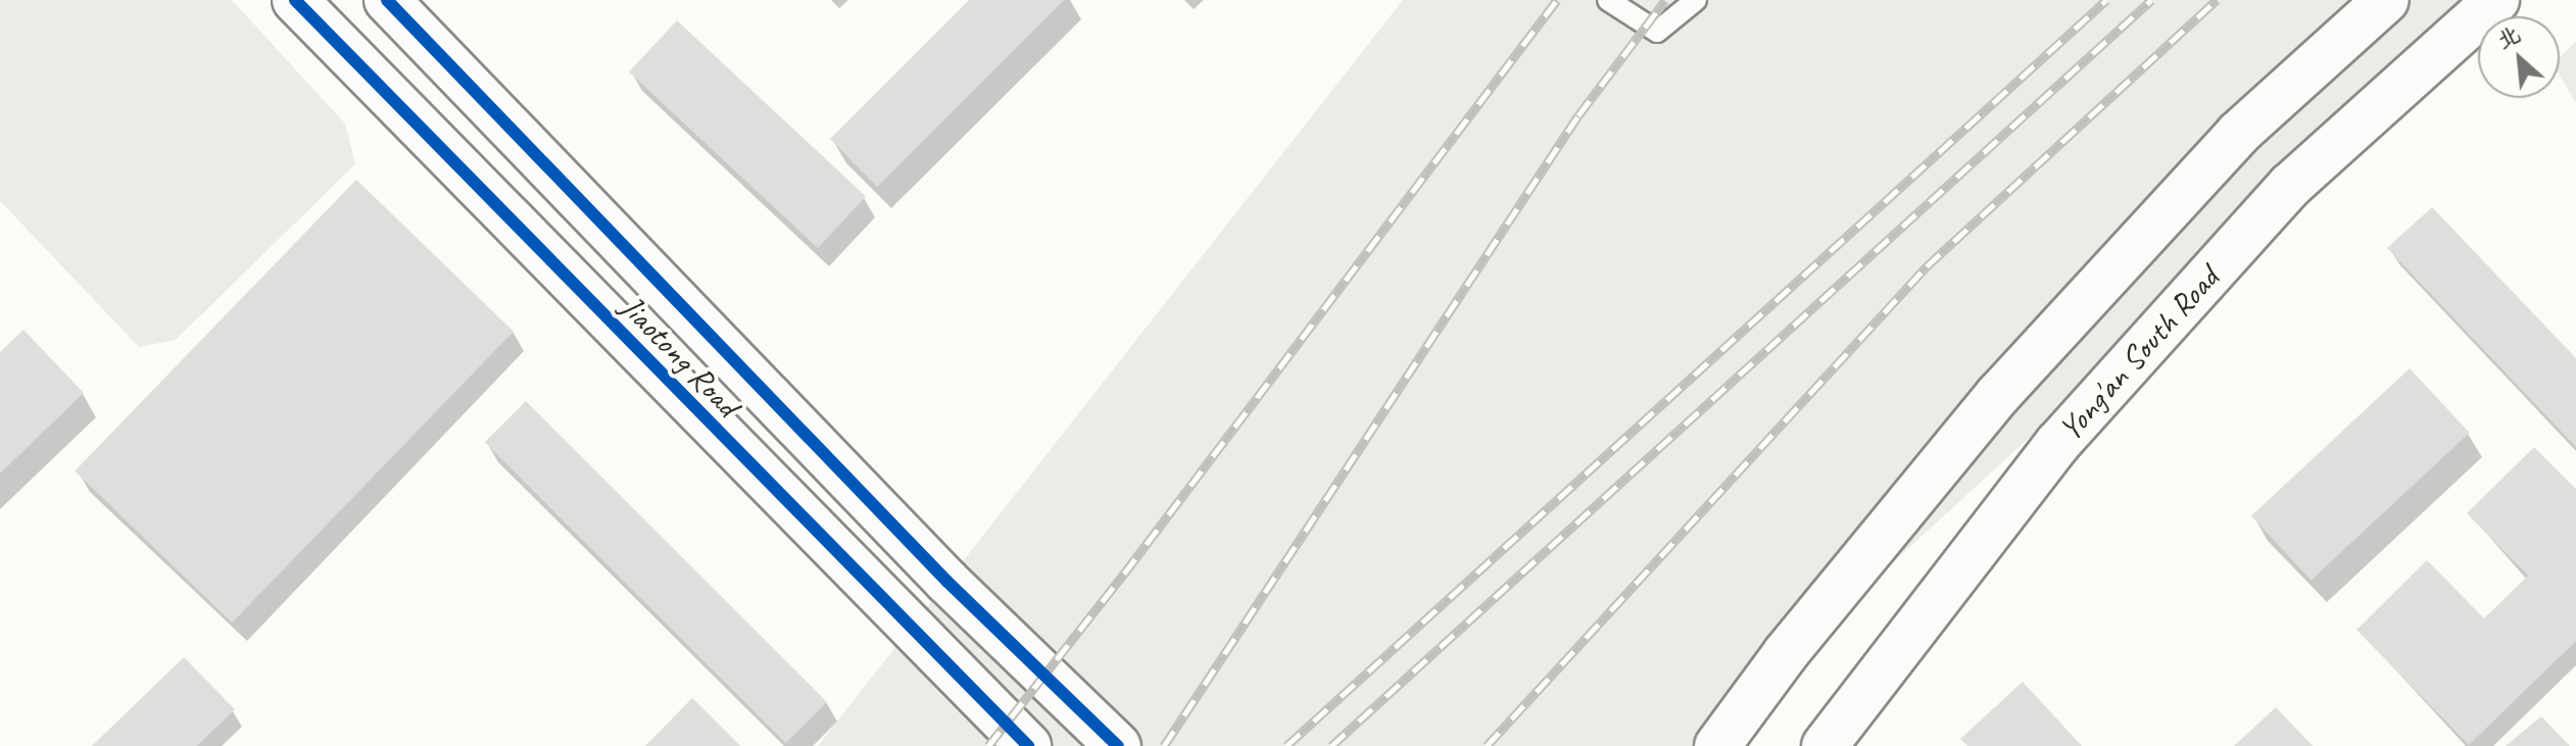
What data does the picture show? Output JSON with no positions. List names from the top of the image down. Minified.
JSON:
{"streets":{"main road":["Yong'an South Road","Jiaotong Road"]},"north":"top left"}
